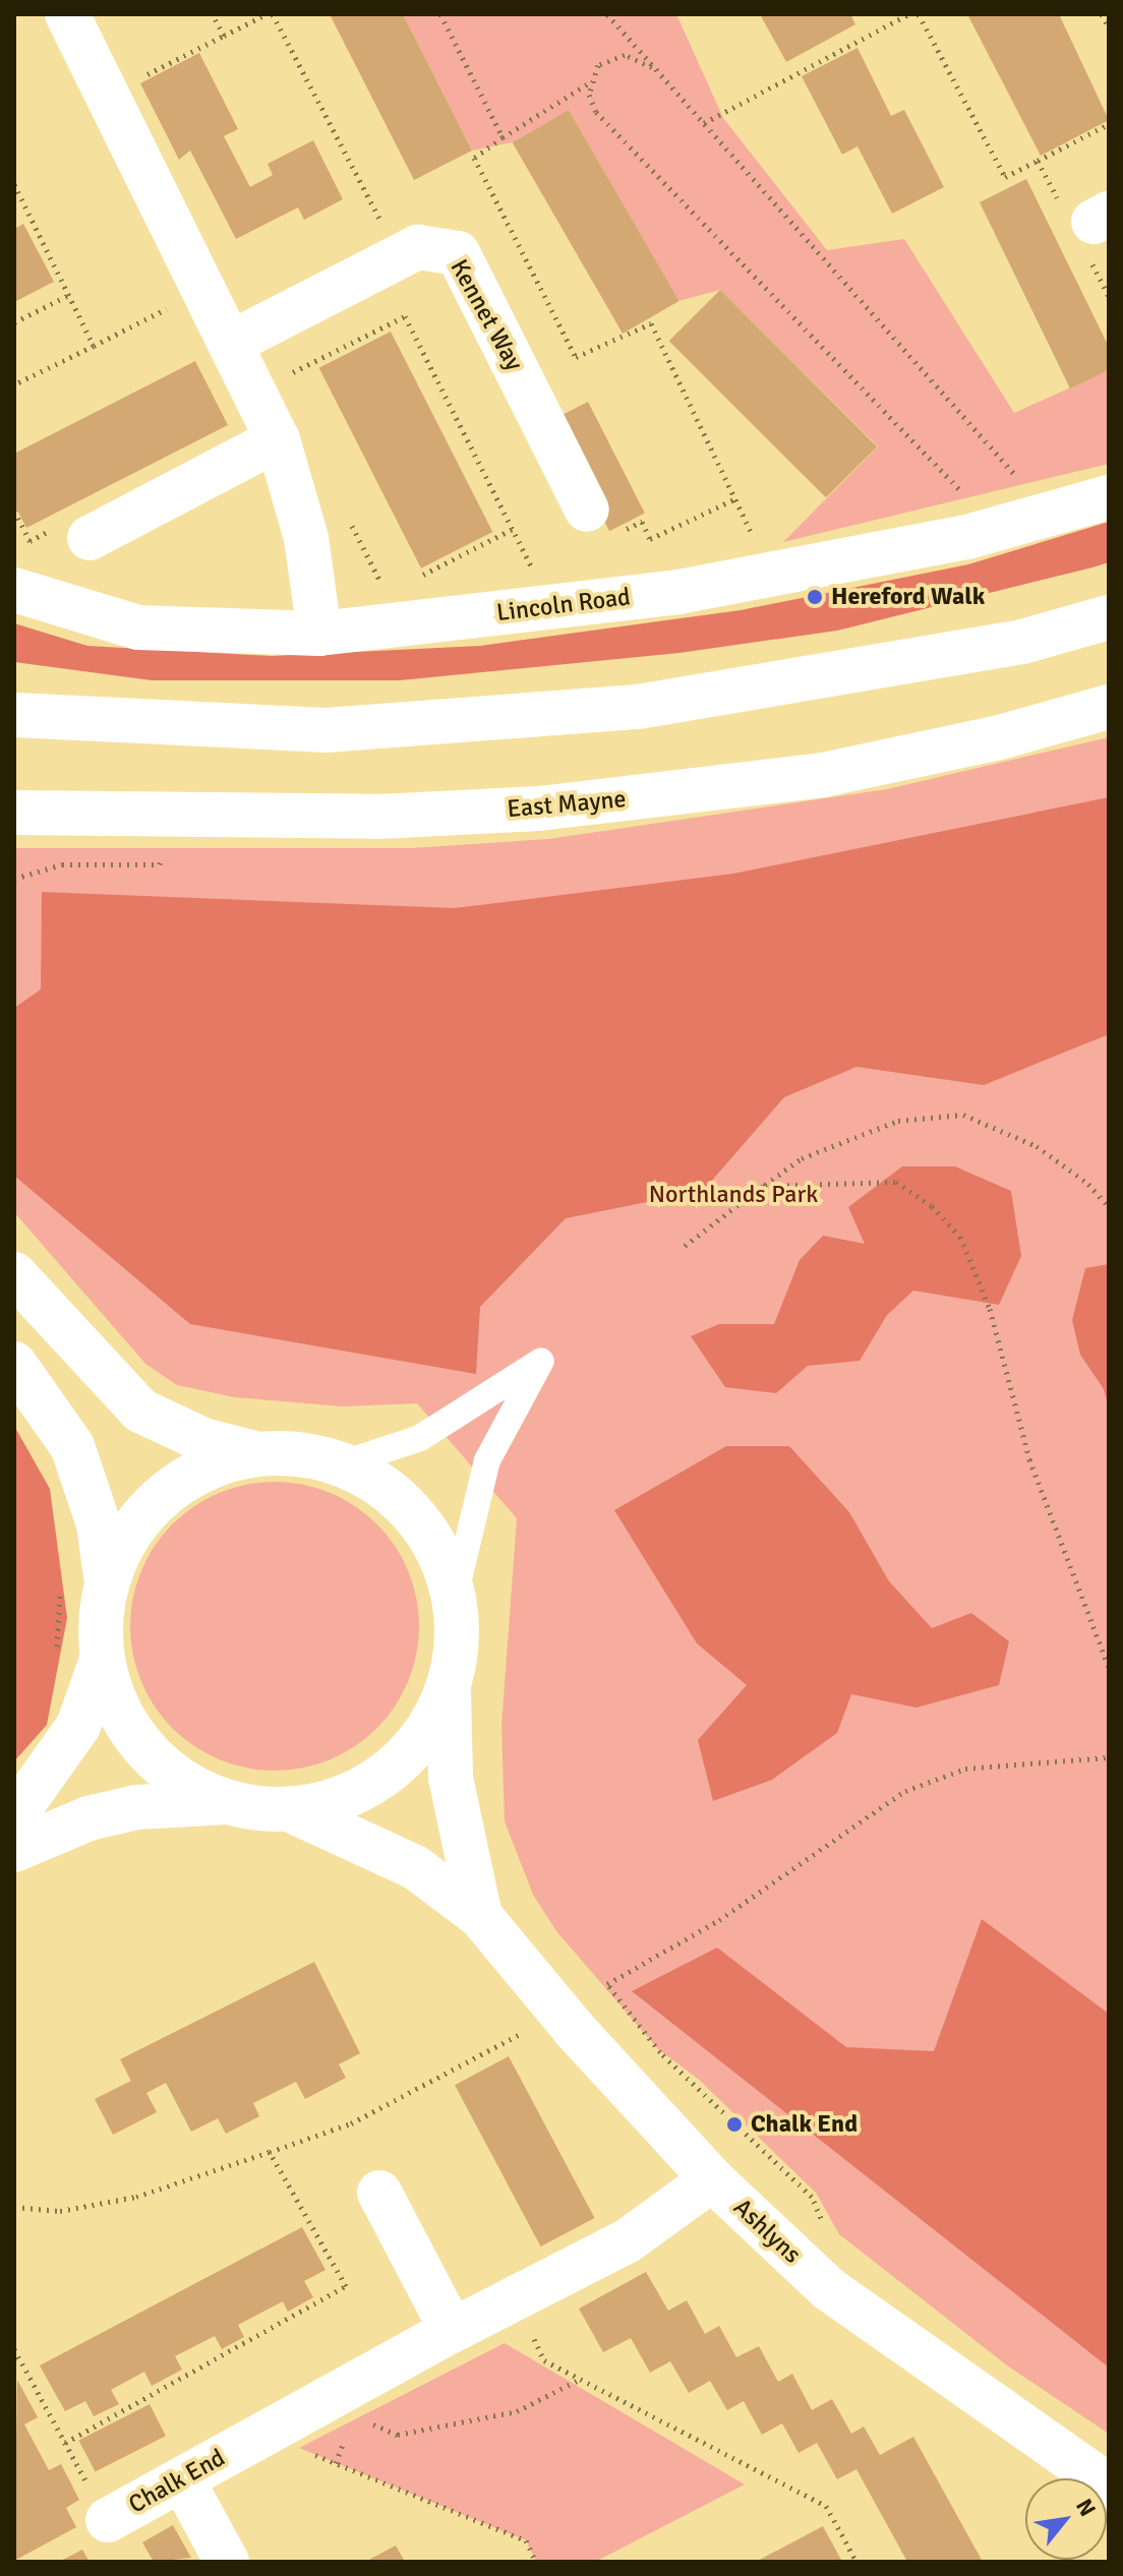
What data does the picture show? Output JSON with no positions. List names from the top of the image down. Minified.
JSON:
{"streets":{"street":["Kennet Way","Lincoln Road","East Mayne","Ashlyns","Chalk End"]},"crossings":[["Ashlyns","Chalk End"]],"parks":["Northlands Park"],"places":["Hereford Walk","Chalk End"],"north":"top right"}
